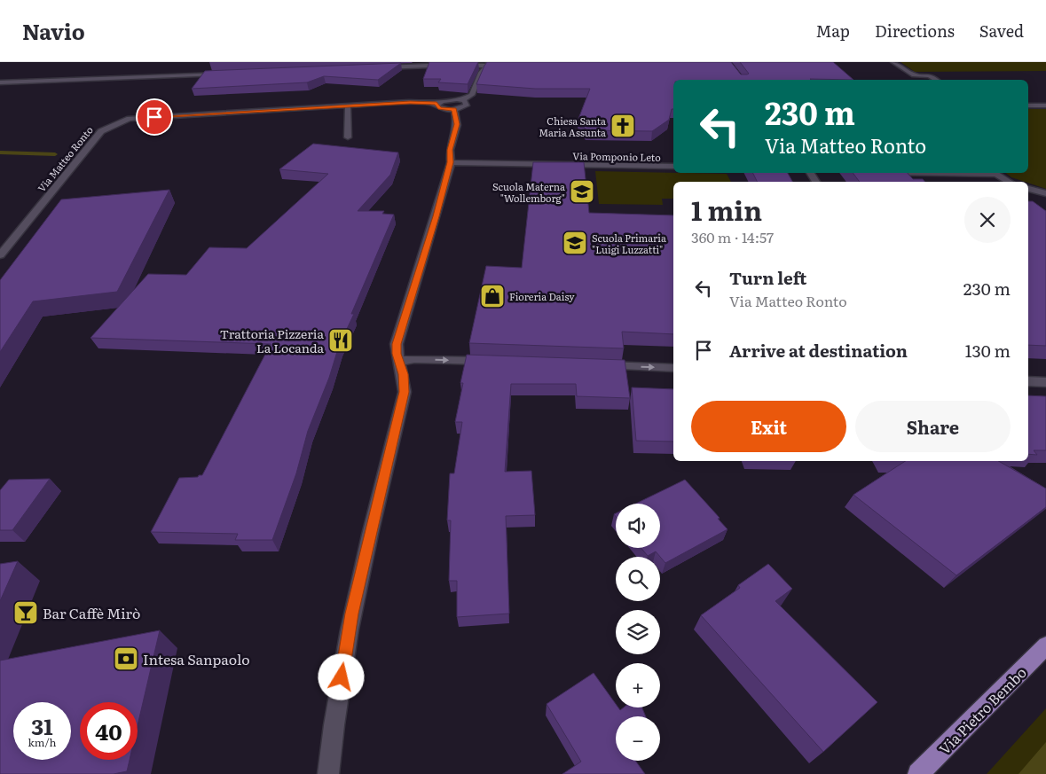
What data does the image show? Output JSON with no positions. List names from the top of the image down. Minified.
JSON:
{"streets":{"main road":["Via Pietro Bembo"],"street":["Via Pomponio Leto","Via Matteo Ronto"]},"places":{"church":["Chiesa Santa Maria Assunta"],"school or university":["Scuola Materna \"Wollemborg\"","Scuola Primaria \"Luigi Luzzatti\""],"shop":["Fioreria Daisy"],"restaurant":["Trattoria Pizzeria La Locanda"],"bar":["Bar Caffè Mirò"],"bank":["Intesa Sanpaolo"]},"page":{"header":"Navio","nav":["Map","Directions","Saved"],"turn":["230 m","Via Matteo Ronto"],"heading":["1 min","360 m · 14:57"],"list":[{"name":"Turn left","note":"Via Matteo Ronto","value":"230 m"},{"name":"Arrive at destination","value":"130 m"}],"buttons":["Exit","Share"],"map_buttons":["+","−"],"speed":"31 km/h","limit":"40"}}
